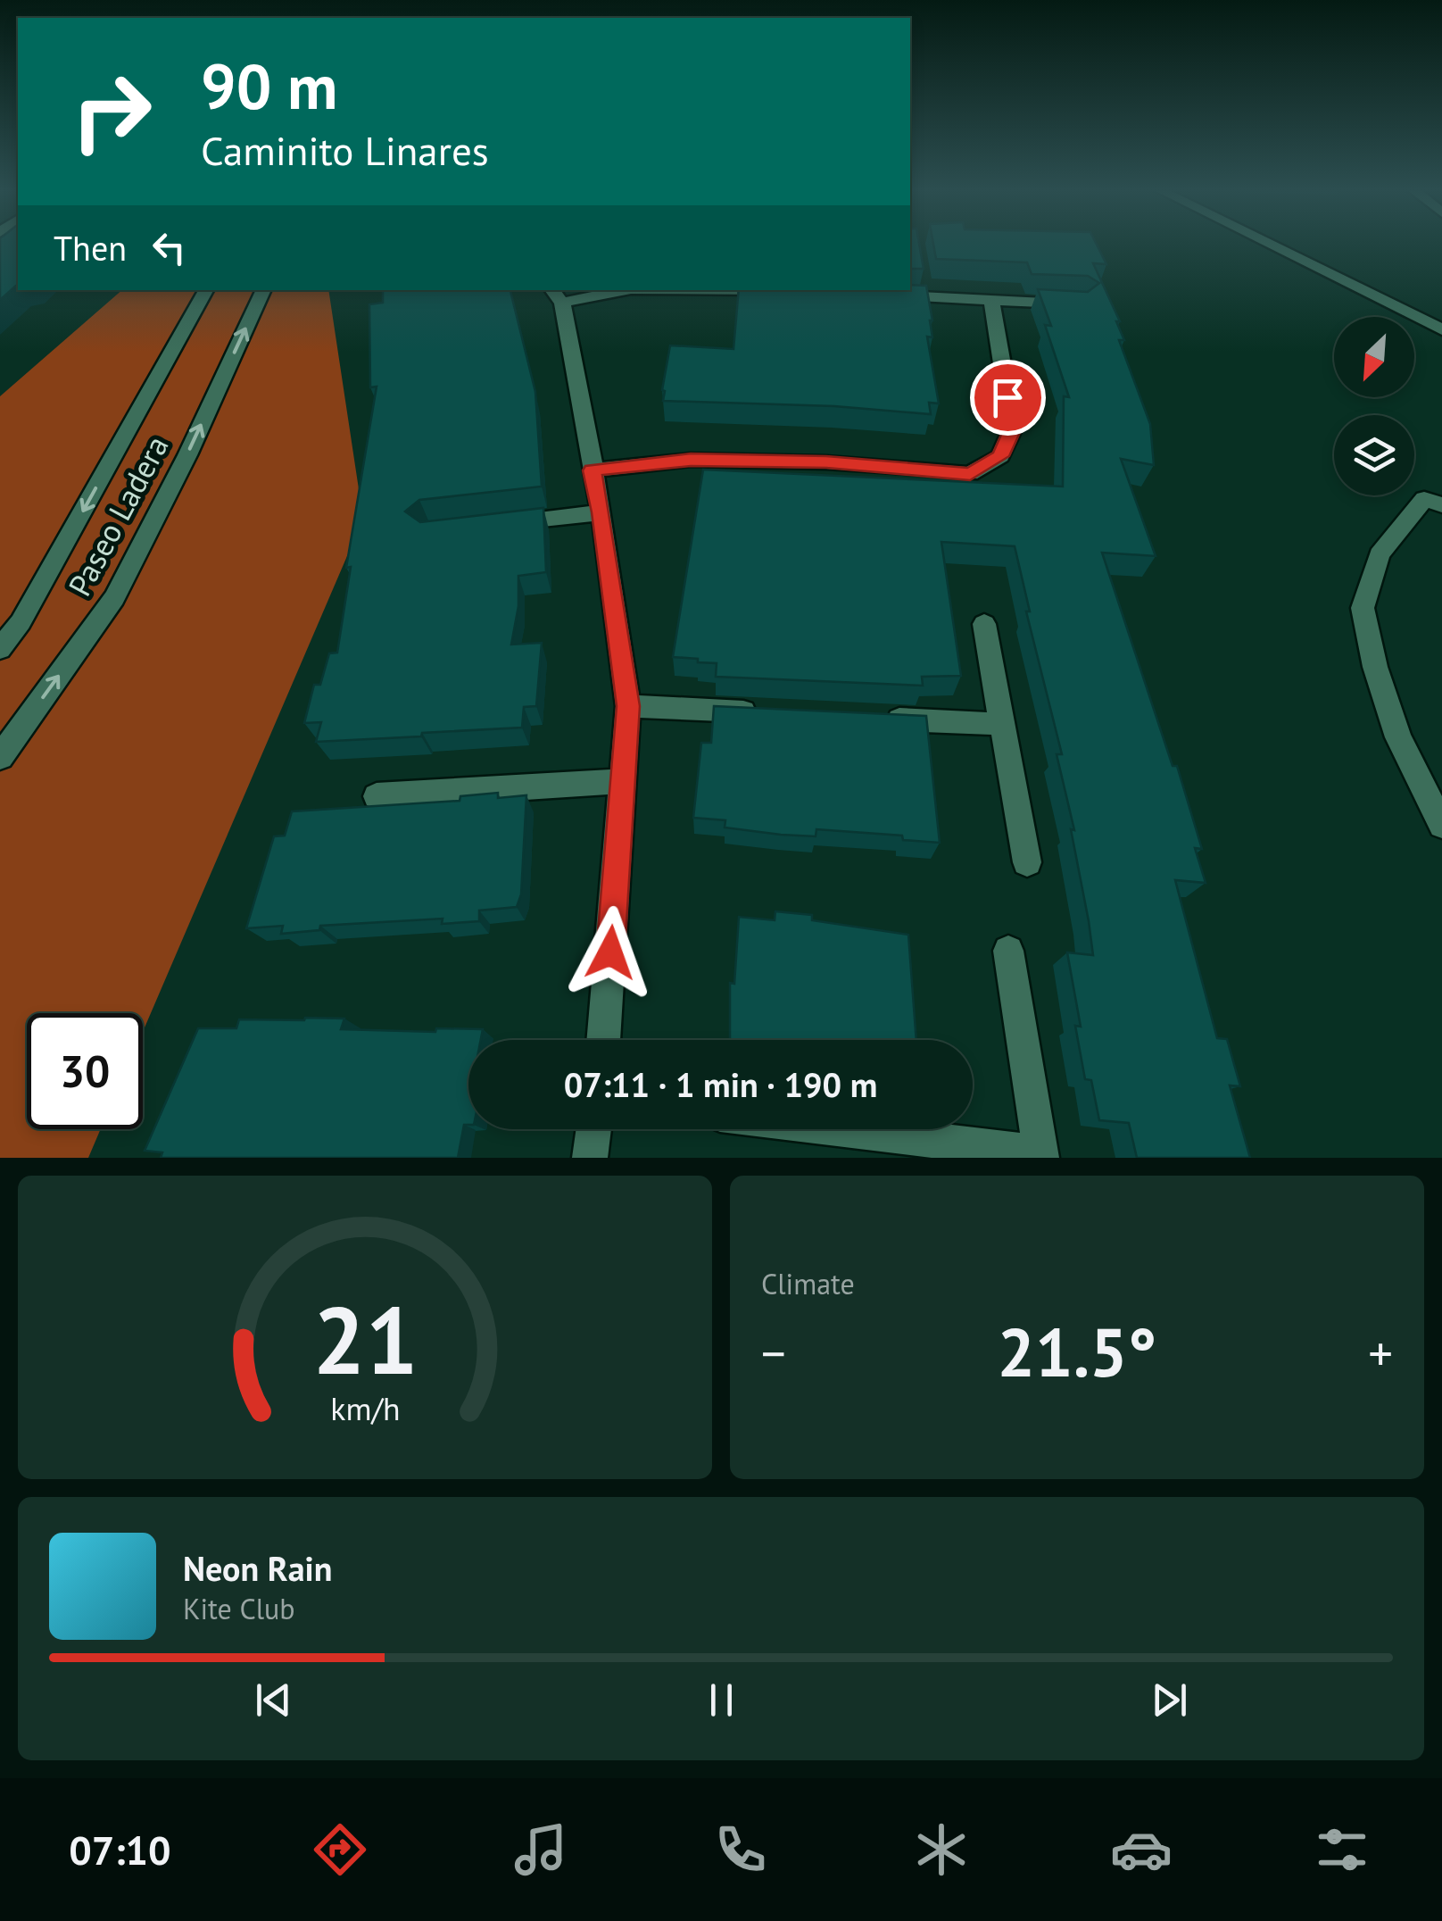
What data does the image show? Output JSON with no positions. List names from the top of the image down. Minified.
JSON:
{"streets":{"street":["Paseo Ladera"]},"north":"bottom left","page":{"turn":["90 m","Caminito Linares"],"then":"Then","limit":"30","trip":"07:11 · 1 min · 190 m","tile":"Climate","heat":["−","21.5°","+"],"song":["Neon Rain","Kite Club"],"tabs":"07:10","gauge":["21","km/h"]}}
